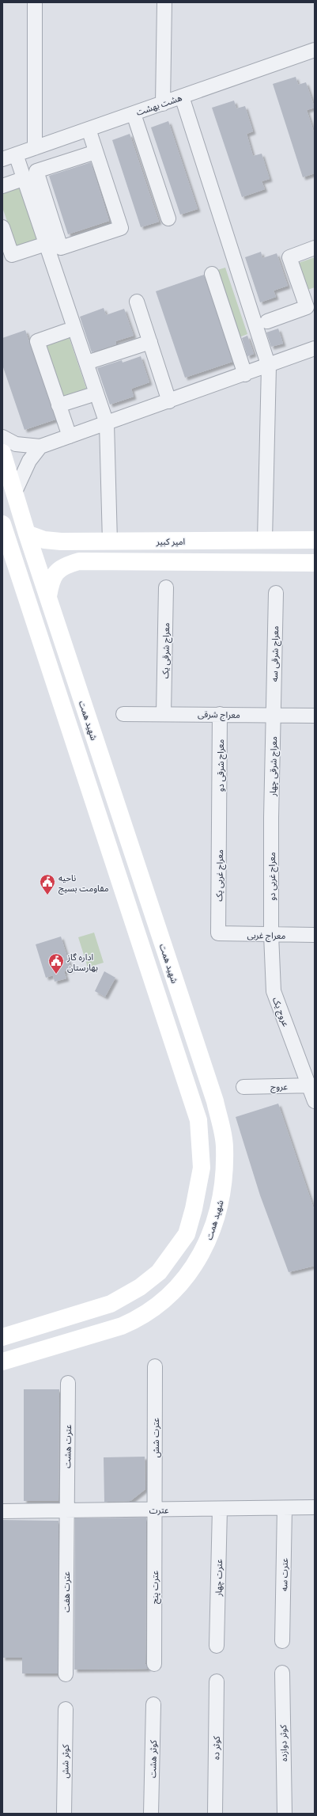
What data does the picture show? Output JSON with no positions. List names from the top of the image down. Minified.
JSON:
{"streets":{"street":["هشت بهشت","امیر کبیر","معراج شرقی یک","معراج شرقی سه","معراج شرقی","شهید همت","معراج شرقی دو","معراج شرقی چهار","معراج غربی یک","معراج غربی دو","معراج غربی","عروج یک","عروج","عترت شش","عترت هشت","عترت","عترت سه","عترت چهار","عترت پنج","عترت هفت","کوثر دوازده","کوثر ده","کوثر هشت","کوثر شش"]},"crossings":[["امیر کبیر","شهید همت"],["معراج شرقی یک","معراج شرقی"],["معراج شرقی سه","معراج شرقی"],["معراج شرقی سه","معراج شرقی چهار"],["معراج شرقی","معراج شرقی دو"],["معراج شرقی","معراج شرقی چهار"],["معراج شرقی دو","معراج غربی یک"],["معراج شرقی چهار","معراج غربی دو"],["معراج غربی یک","معراج غربی"],["معراج غربی دو","معراج غربی"],["معراج غربی دو","عروج یک"],["معراج غربی","عروج یک"],["عروج یک","عروج"],["عترت شش","عترت"],["عترت شش","عترت پنج"],["عترت هشت","عترت"],["عترت هشت","عترت هفت"],["عترت","عترت سه"],["عترت","عترت چهار"],["عترت","عترت پنج"],["عترت","عترت هفت"]],"places":{"public building":["ناحیه مقاومت بسیج","اداره گاز بهارستان"]}}
